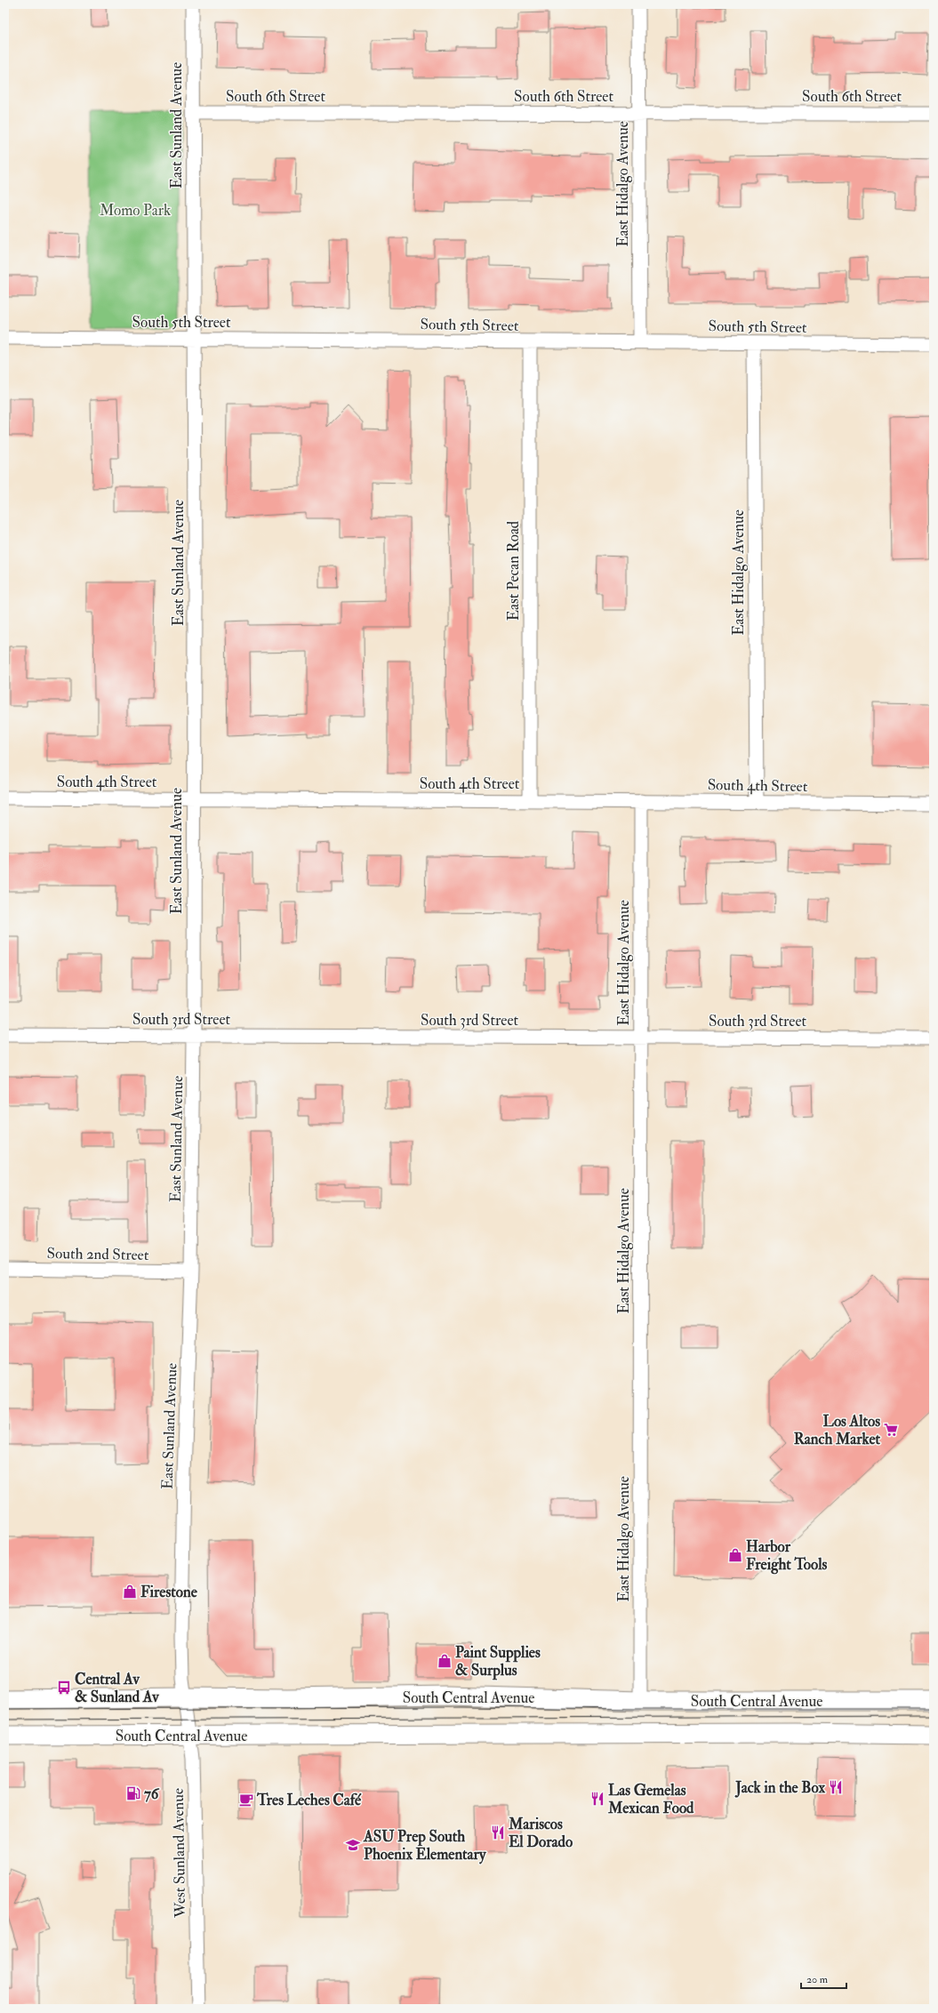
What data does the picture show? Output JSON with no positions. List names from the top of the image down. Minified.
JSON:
{"streets":{"main road":["South Central Avenue"],"street":["South 6th Street","East Sunland Avenue","East Hidalgo Avenue","South 5th Street","East Pecan Road","South 4th Street","South 3rd Street","South 2nd Street","West Sunland Avenue"]},"crossings":[["South 6th Street","East Sunland Avenue"],["South 6th Street","East Hidalgo Avenue"],["East Sunland Avenue","South 5th Street"],["East Sunland Avenue","South 4th Street"],["East Sunland Avenue","South 3rd Street"],["East Sunland Avenue","South 2nd Street"],["East Sunland Avenue","South Central Avenue"],["East Sunland Avenue","West Sunland Avenue"],["East Hidalgo Avenue","South 5th Street"],["East Hidalgo Avenue","South 4th Street"],["East Hidalgo Avenue","South 3rd Street"],["East Hidalgo Avenue","South Central Avenue"],["South 5th Street","East Pecan Road"],["East Pecan Road","South 4th Street"],["South Central Avenue","West Sunland Avenue"]],"parks":["Momo Park"],"places":{"supermarket":["Los Altos Ranch Market"],"shop":["Harbor Freight Tools","Firestone","Paint Supplies & Surplus"],"bus stop":["Central Av & Sunland Av"],"restaurant":["Jack in the Box","Las Gemelas Mexican Food","Mariscos El Dorado"],"fuel station":["76"],"cafe":["Tres Leches Café"],"school or university":["ASU Prep South Phoenix Elementary"]},"scale_bar":"20 m"}
